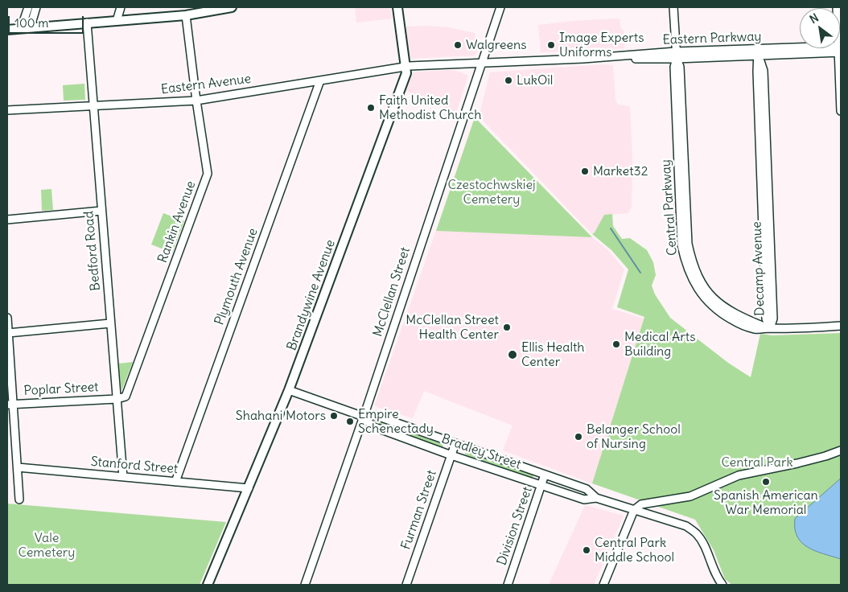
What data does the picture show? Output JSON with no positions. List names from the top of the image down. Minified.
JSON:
{"streets":{"main road":["Brandywine Avenue"],"street":["Eastern Parkway","Eastern Avenue","Central Parkway","Rankin Avenue","Bedford Road","Decamp Avenue","Plymouth Avenue","McClellan Street","Poplar Street","Bradley Street","Stanford Street","Furman Street","Division Street"]},"crossings":[["Eastern Parkway","Eastern Avenue"],["Eastern Parkway","Central Parkway"],["Eastern Parkway","Decamp Avenue"],["Eastern Parkway","McClellan Street"],["Eastern Parkway","Brandywine Avenue"],["Eastern Avenue","Rankin Avenue"],["Eastern Avenue","Bedford Road"],["Eastern Avenue","Plymouth Avenue"],["Eastern Avenue","Brandywine Avenue"],["Central Parkway","Decamp Avenue"],["Rankin Avenue","Bedford Road"],["Rankin Avenue","Poplar Street"],["Bedford Road","Poplar Street"],["Bedford Road","Stanford Street"],["Plymouth Avenue","Stanford Street"],["McClellan Street","Bradley Street"],["Brandywine Avenue","Bradley Street"],["Brandywine Avenue","Stanford Street"],["Bradley Street","Furman Street"],["Bradley Street","Division Street"]],"parks":["Czestochwskiej Cemetery","Central Park","Vale Cemetery"],"places":["Walgreens","Image Experts Uniforms","LukOil","Faith United Methodist Church","Market32","McClellan Street Health Center","Medical Arts Building","Ellis Health Center","Shahani Motors","Empire Schenectady","Belanger School of Nursing","Spanish American War Memorial","Central Park Middle School"],"scale_bar":"100 m","north":"top left"}
